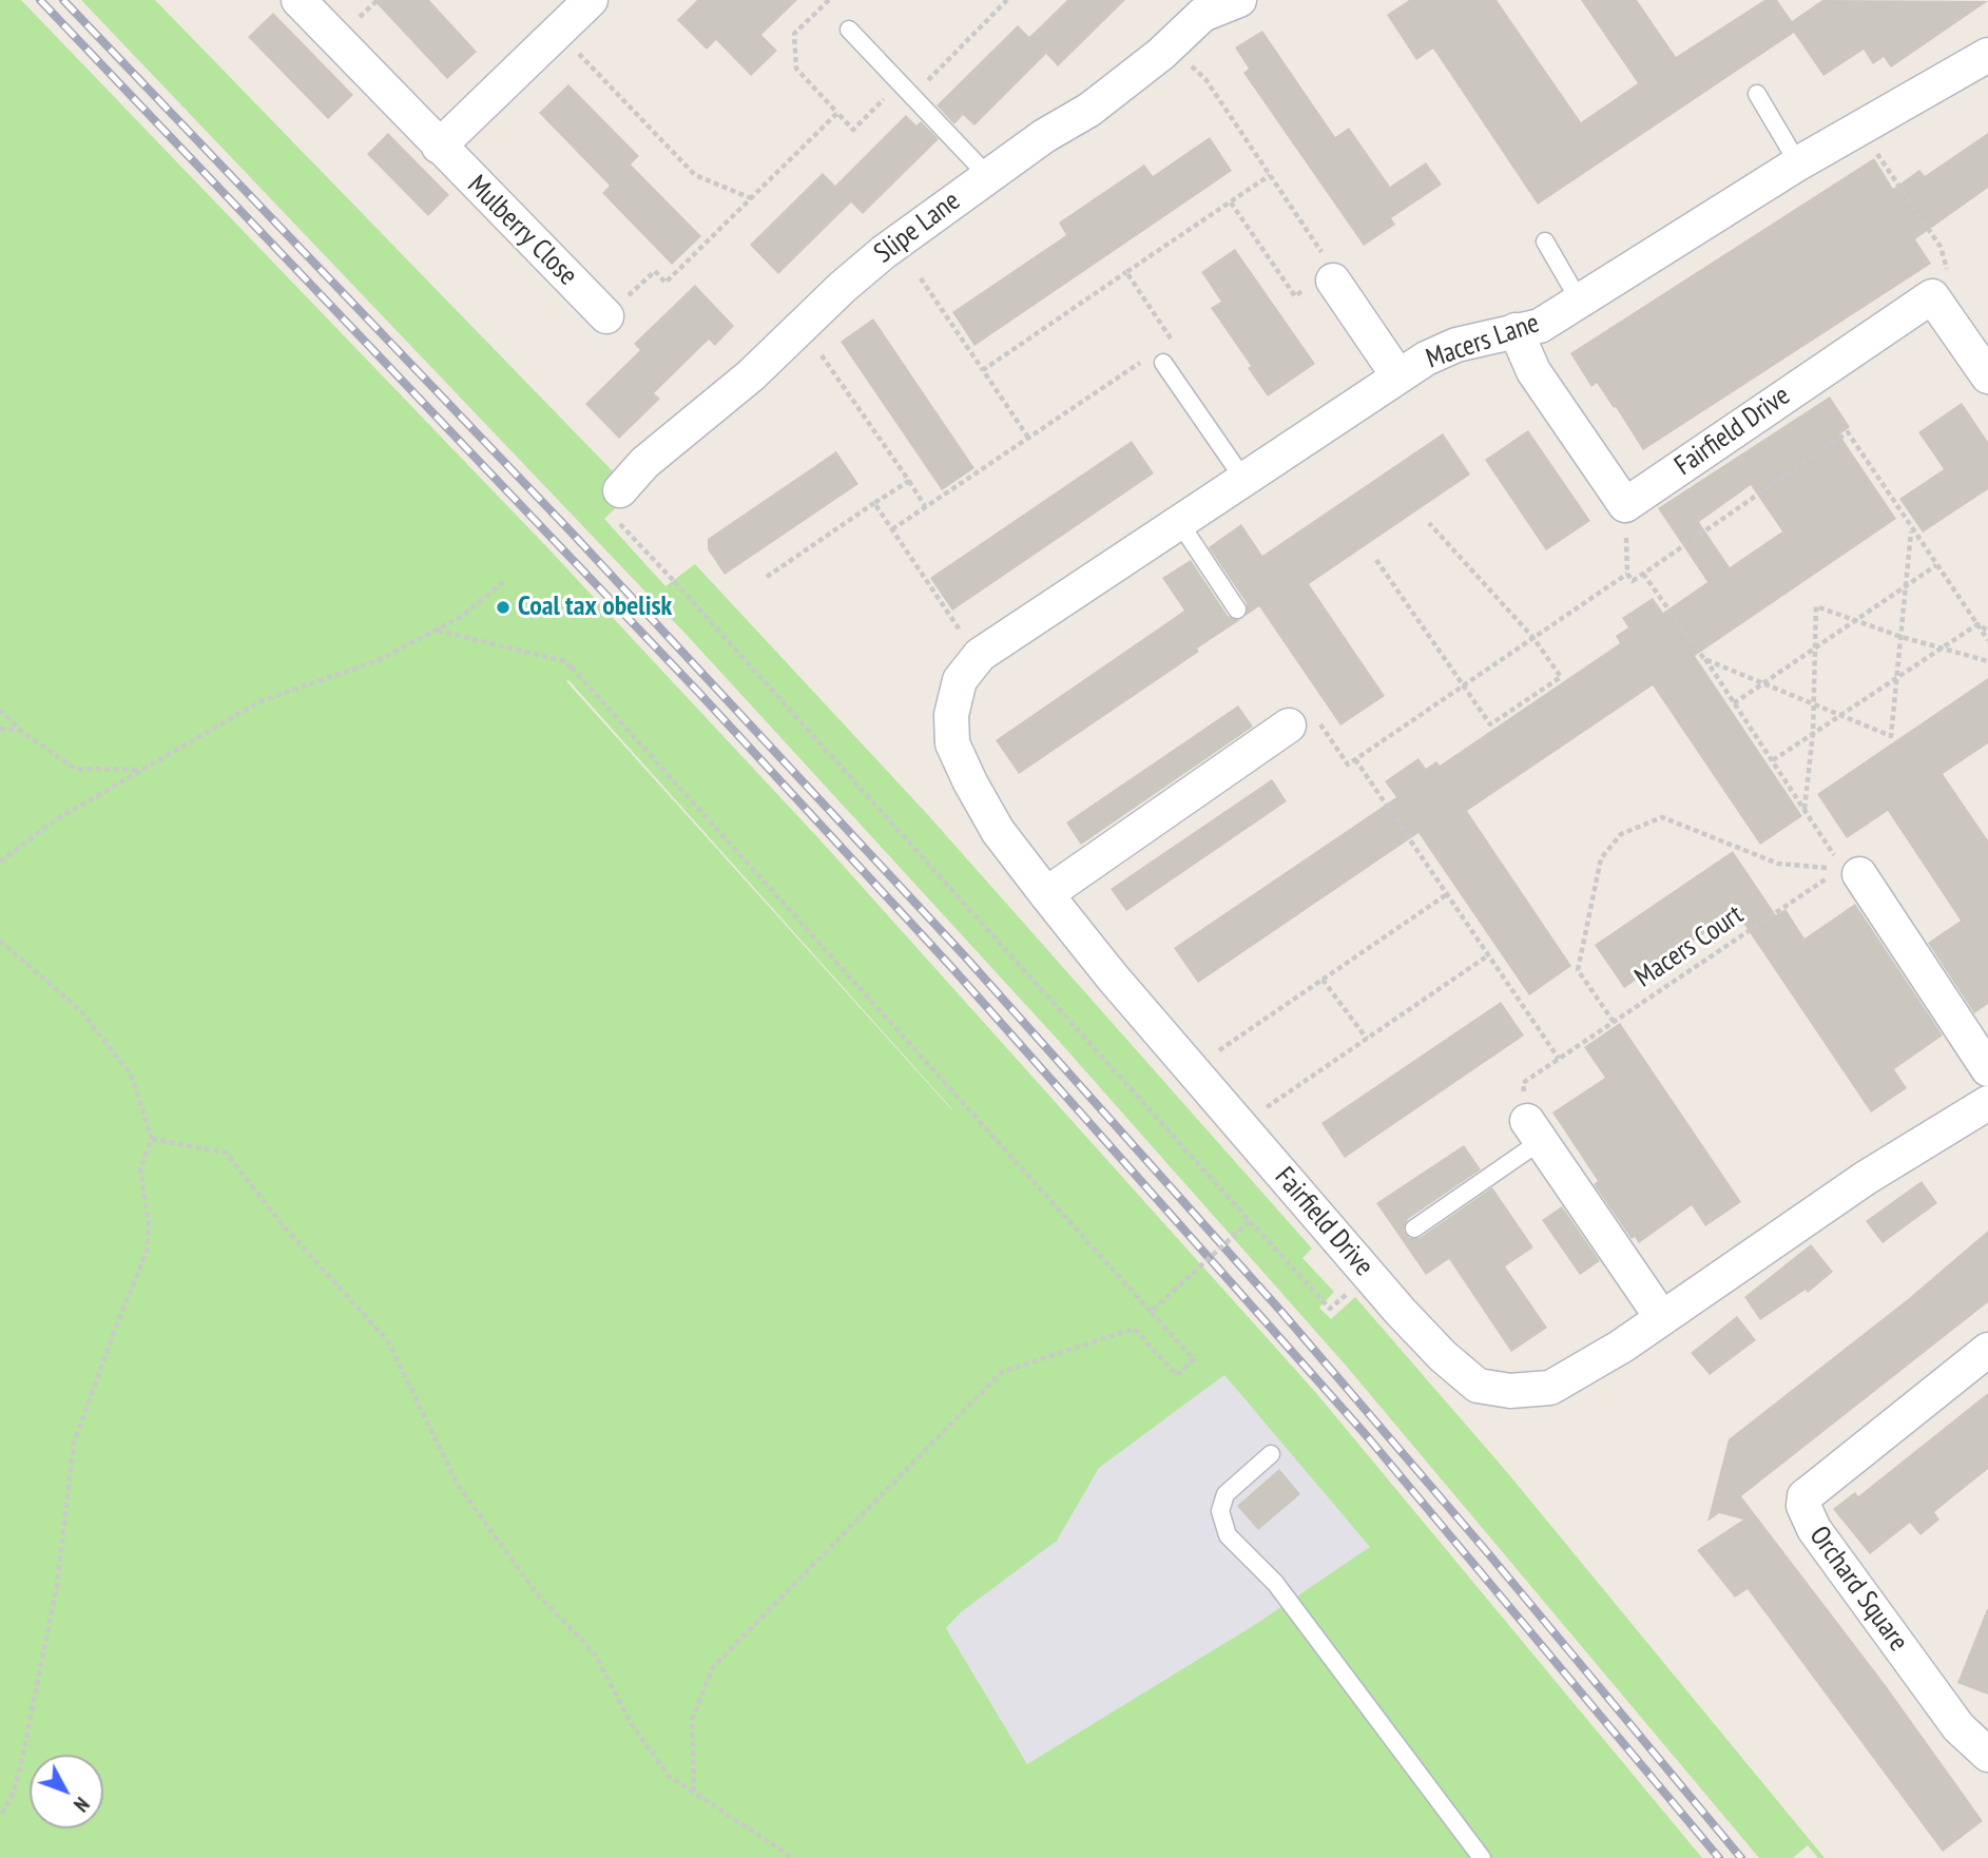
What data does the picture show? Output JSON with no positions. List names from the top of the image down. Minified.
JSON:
{"streets":{"street":["Slipe Lane","Mulberry Close","Macers Lane","Fairfield Drive","Orchard Square"],"path":["Macers Court"]},"crossings":[["Macers Lane","Fairfield Drive"]],"places":["Coal tax obelisk"],"north":"bottom right"}
